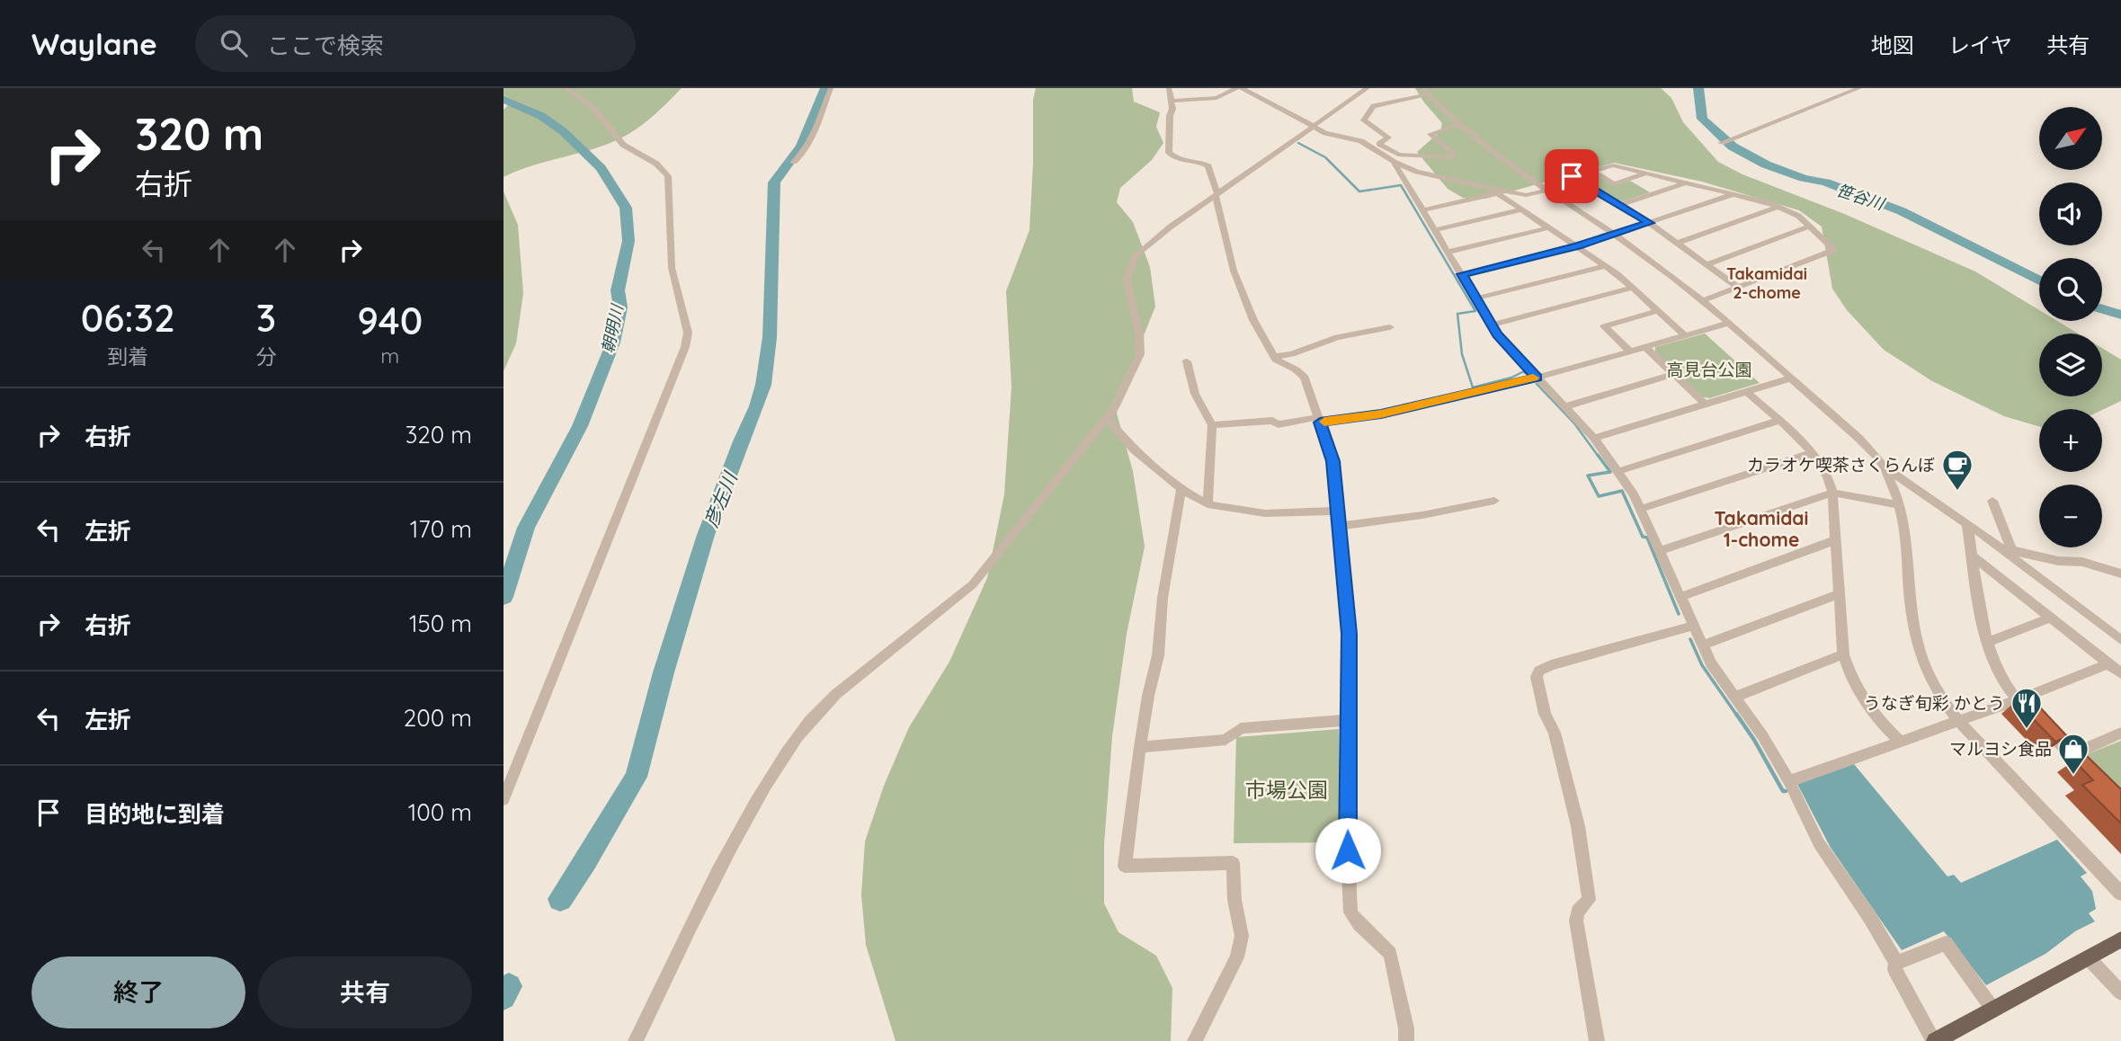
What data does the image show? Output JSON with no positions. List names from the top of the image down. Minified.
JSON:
{"districts":["Takamidai 2-chome","Takamidai 1-chome"],"water":["笹谷川","朝明川","彦左川"],"parks":["高見台公園","市場公園"],"places":{"cafe":["カラオケ喫茶さくらんぼ"],"restaurant":["うなぎ旬彩 かとう"],"shop":["マルヨシ食品"]},"north":"top right","page":{"header":"Waylane","search":"ここで検索","nav":["地図","レイヤ","共有"],"turn":["320 m","右折"],"map_buttons":["+","−"],"eta":["06:32","到着","3","分","940","m"],"list":[{"name":"右折","value":"320 m"},{"name":"左折","value":"170 m"},{"name":"右折","value":"150 m"},{"name":"左折","value":"200 m"},{"name":"目的地に到着","value":"100 m"}],"buttons":["終了","共有"]}}
